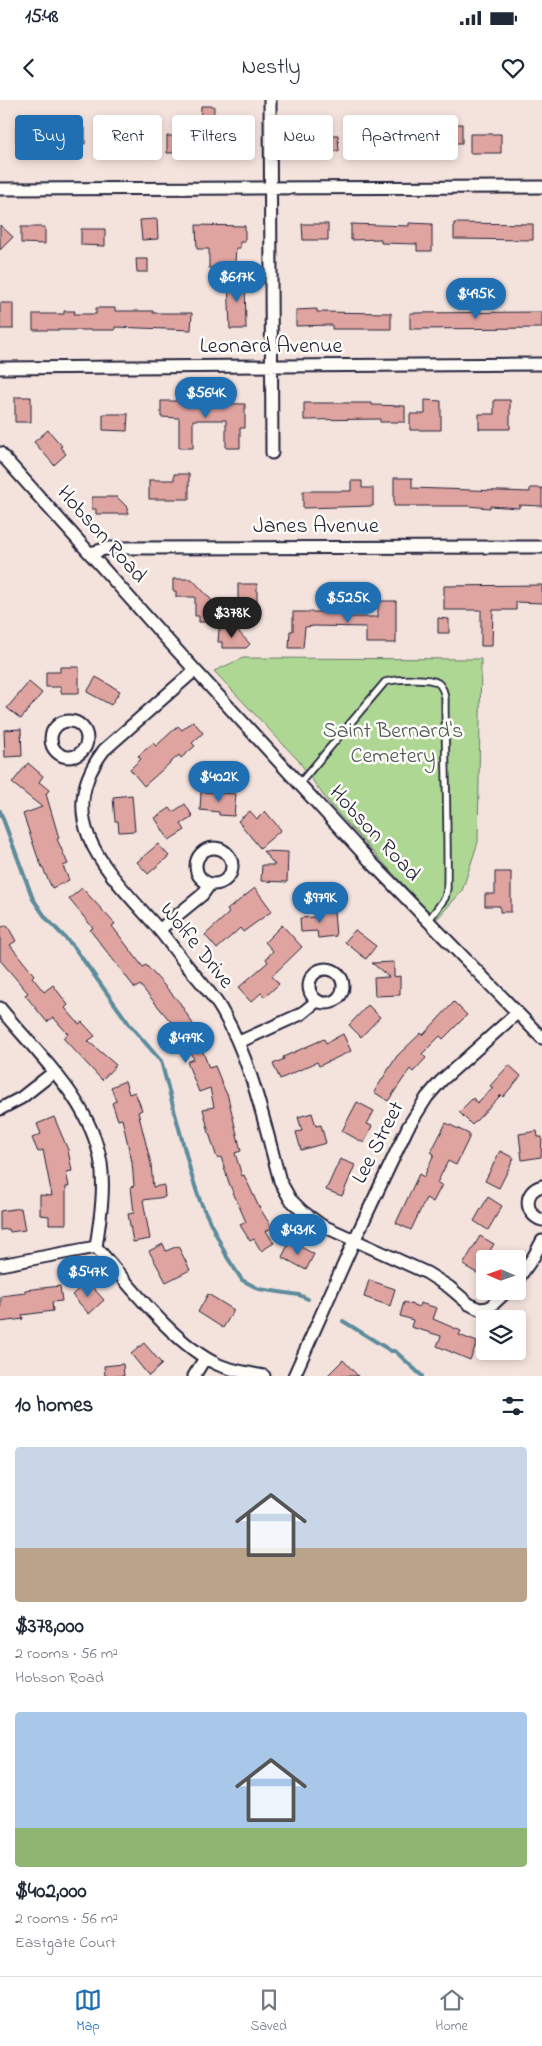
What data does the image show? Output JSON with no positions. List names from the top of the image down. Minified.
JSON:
{"streets":{"street":["Leonard Avenue","Janes Avenue","Hobson Road","Wolfe Drive","Lee Street"]},"crossings":[["Janes Avenue","Hobson Road"],["Hobson Road","Wolfe Drive"],["Hobson Road","Lee Street"],["Wolfe Drive","Lee Street"]],"parks":["Saint Bernard's Cemetery"],"north":"left","page":{"status":"15:48","header":"Nestly","chip":["Buy","Rent","Filters","New","Apartment"],"price":["$617K","$495K","$564K","$525K","$378K","$402K","$979K","$479K","$431K","$547K"],"heading":"10 homes","list":[{"name":"$378,000","note":"2 rooms · 56 m² · Hobson Road"},{"name":"$402,000","note":"2 rooms · 56 m² · Eastgate Court"}],"tabs":["Map","Saved","Home"]}}
